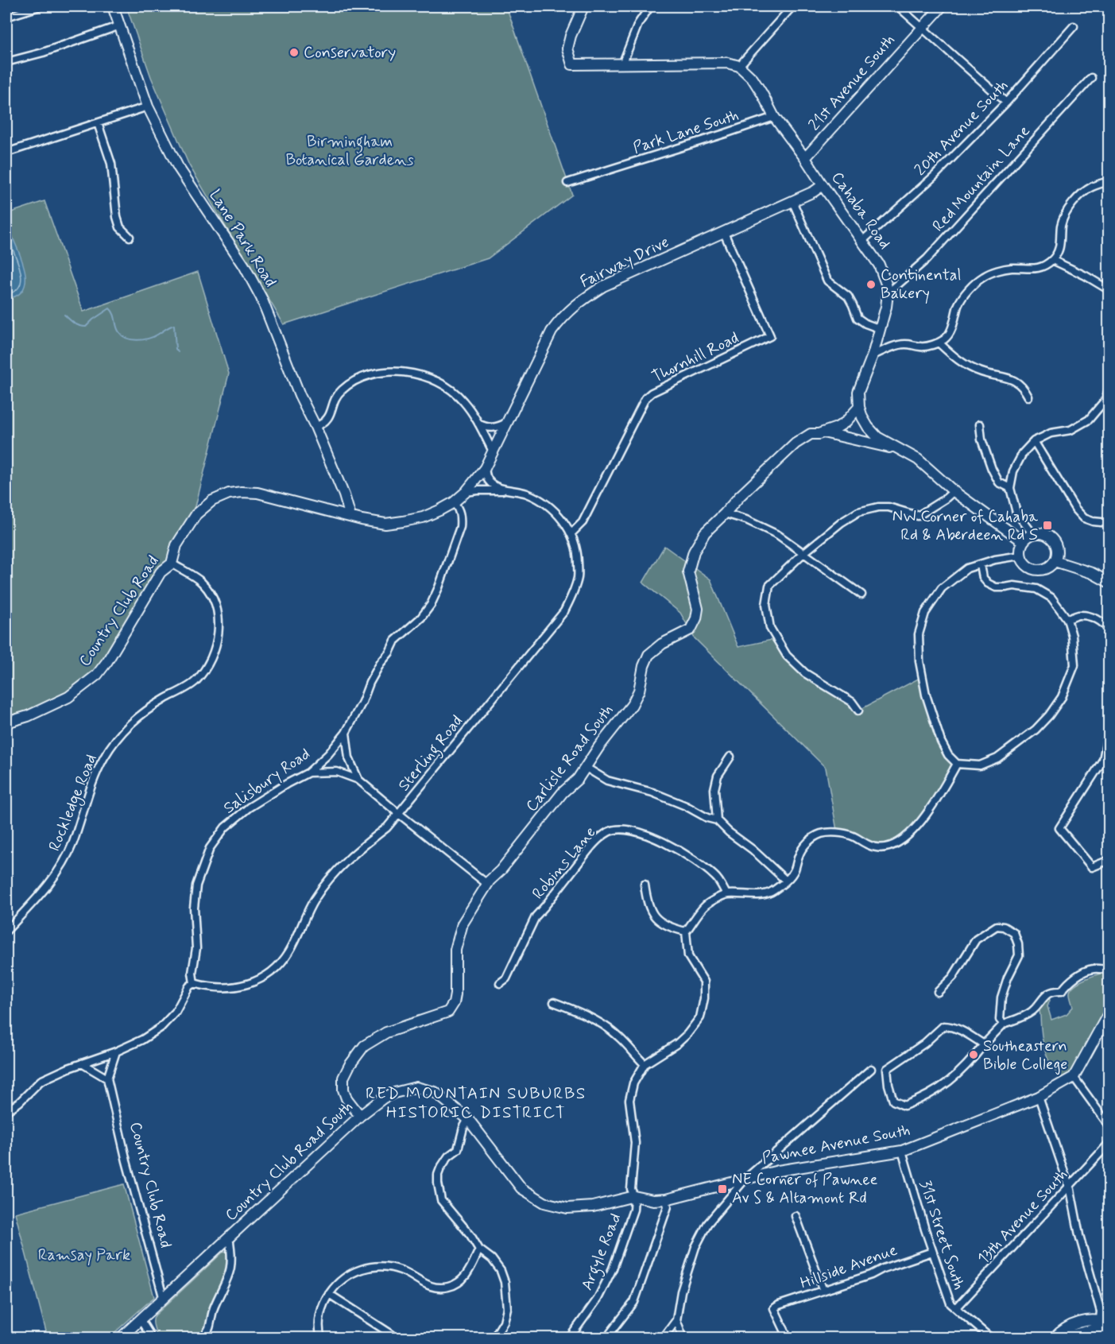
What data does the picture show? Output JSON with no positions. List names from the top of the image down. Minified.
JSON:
{"streets":{"street":["21st Avenue South","20th Avenue South","Park Lane South","Red Mountain Lane","Cahaba Road","Lane Park Road","Fairway Drive","Thornhill Road","Country Club Road","Sterling Road","Carlisle Road South","Salisbury Road","Rockledge Road","Robins Lane","Pawnee Avenue South","Country Club Road South","13th Avenue South","31st Street South","Argyle Road","Hillside Avenue"]},"crossings":[["21st Avenue South","Cahaba Road"],["20th Avenue South","Cahaba Road"],["Park Lane South","Cahaba Road"],["Red Mountain Lane","Cahaba Road"],["Cahaba Road","Fairway Drive"],["Cahaba Road","Carlisle Road South"],["Lane Park Road","Fairway Drive"],["Lane Park Road","Country Club Road"],["Lane Park Road","Sterling Road"],["Lane Park Road","Salisbury Road"],["Fairway Drive","Thornhill Road"],["Fairway Drive","Country Club Road"],["Fairway Drive","Sterling Road"],["Fairway Drive","Salisbury Road"],["Thornhill Road","Sterling Road"],["Country Club Road","Sterling Road"],["Country Club Road","Salisbury Road"],["Country Club Road","Rockledge Road"],["Country Club Road","Country Club Road South"],["Sterling Road","Salisbury Road"],["Carlisle Road South","Country Club Road South"],["Pawnee Avenue South","Country Club Road South"],["Pawnee Avenue South","31st Street South"],["Pawnee Avenue South","Argyle Road"],["Country Club Road South","Argyle Road"],["13th Avenue South","31st Street South"],["31st Street South","Hillside Avenue"]],"districts":["RED MOUNTAIN SUBURBS HISTORIC DISTRICT"],"parks":["Birmingham Botanical Gardens","Ramsay Park"],"places":{"other":["Conservatory","Continental Bakery","Southeastern Bible College"],"transit":["NW Corner of Cahaba Rd & Aberdeen Rd S","NE Corner of Pawnee Av S & Altamont Rd"]}}
